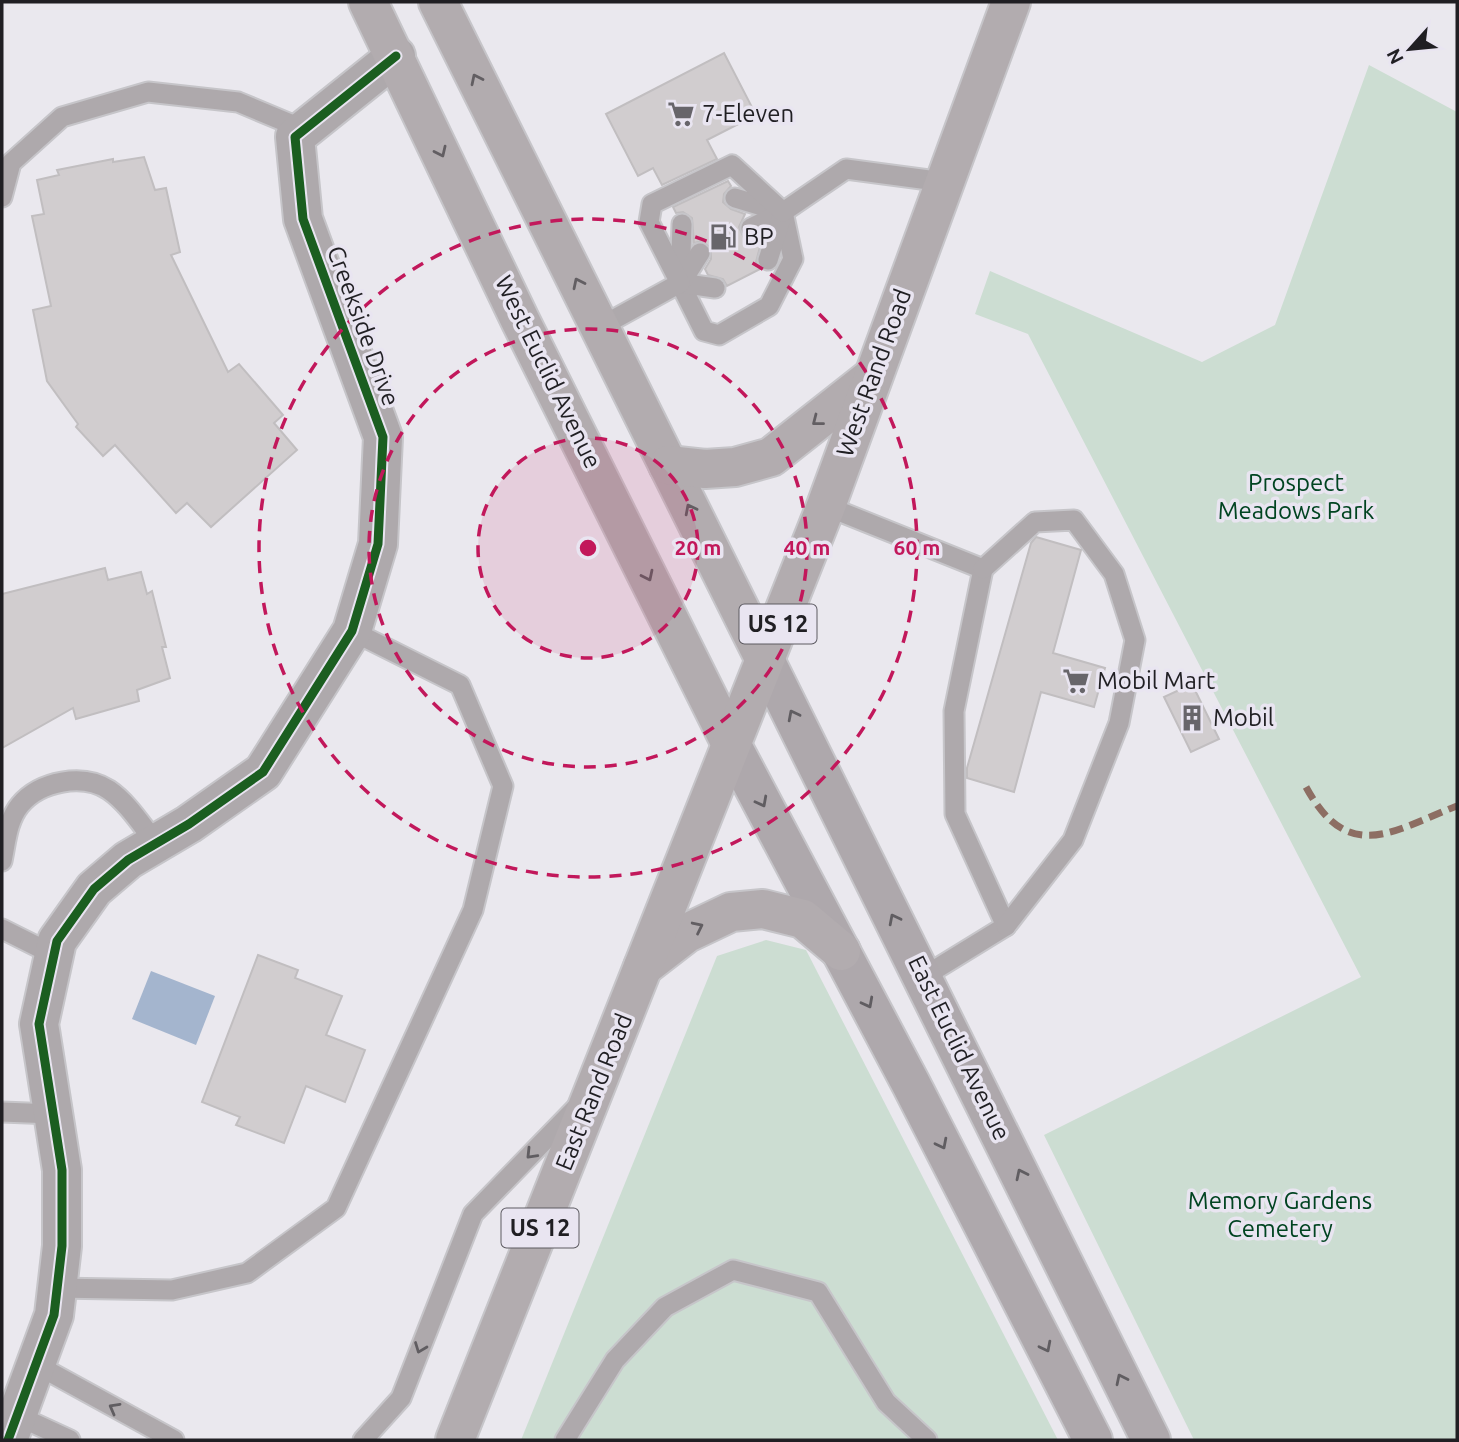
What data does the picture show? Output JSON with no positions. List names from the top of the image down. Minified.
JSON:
{"streets":{"main road":["West Euclid Avenue","West Rand Road","US 12","East Euclid Avenue","East Rand Road"],"street":["Creekside Drive"]},"crossings":[["West Euclid Avenue","West Rand Road"],["West Euclid Avenue","East Rand Road"],["West Rand Road","East Euclid Avenue"],["West Rand Road","East Rand Road"]],"parks":["Prospect Meadows Park","Memory Gardens Cemetery"],"places":{"supermarket":["7-Eleven","Mobil Mart"],"fuel station":["BP"],"building":["Mobil"]},"north":"bottom left","rings":["20 m","40 m","60 m"]}
